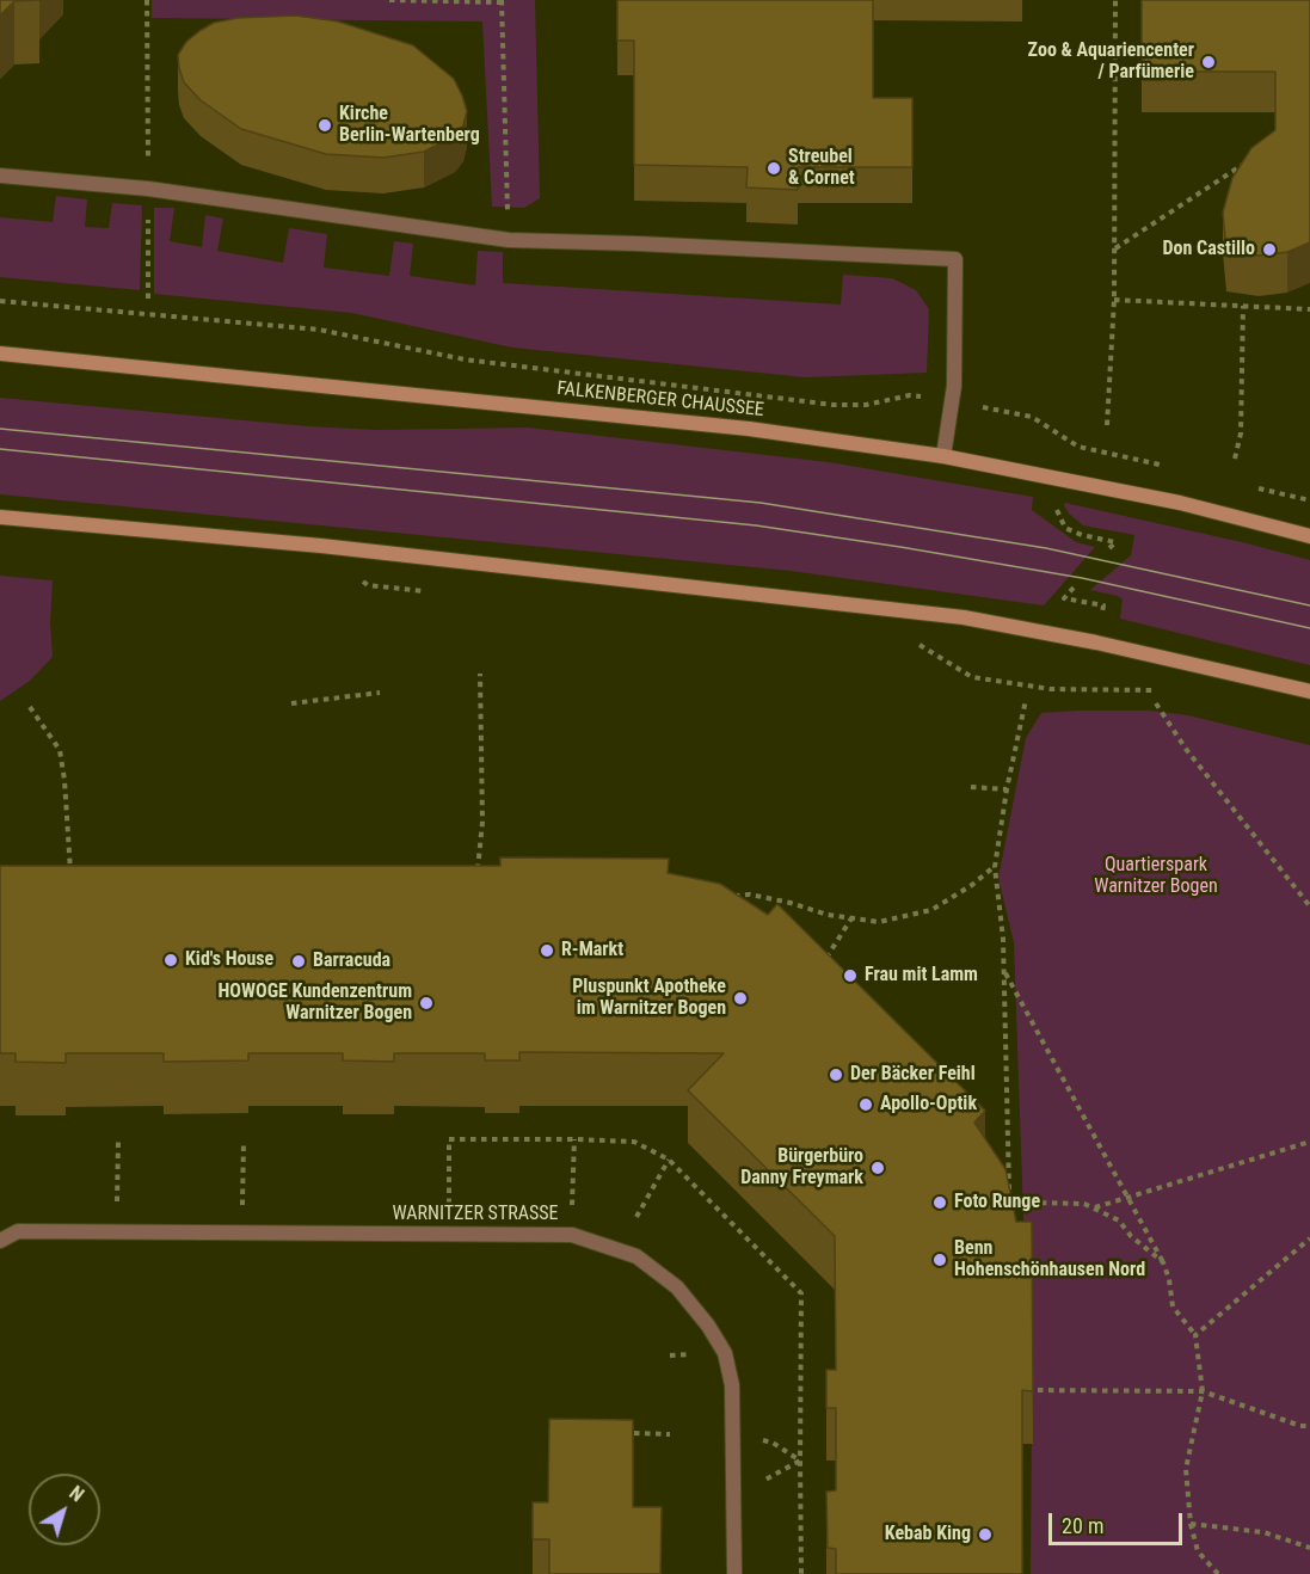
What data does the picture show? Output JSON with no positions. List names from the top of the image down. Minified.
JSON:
{"streets":{"main road":["FALKENBERGER CHAUSSEE"],"street":["WARNITZER STRASSE"]},"parks":["Quartierspark Warnitzer Bogen"],"places":["Zoo & Aquariencenter / Parfümerie","Kirche Berlin-Wartenberg","Streubel & Cornet","Don Castillo","R-Markt","Kid's House","Barracuda","Frau mit Lamm","Pluspunkt Apotheke im Warnitzer Bogen","HOWOGE Kundenzentrum Warnitzer Bogen","Der Bäcker Feihl","Apollo-Optik","Bürgerbüro Danny Freymark","Foto Runge","Benn Hohenschönhausen Nord","Kebab King"],"scale_bar":"20 m","north":"top right"}
